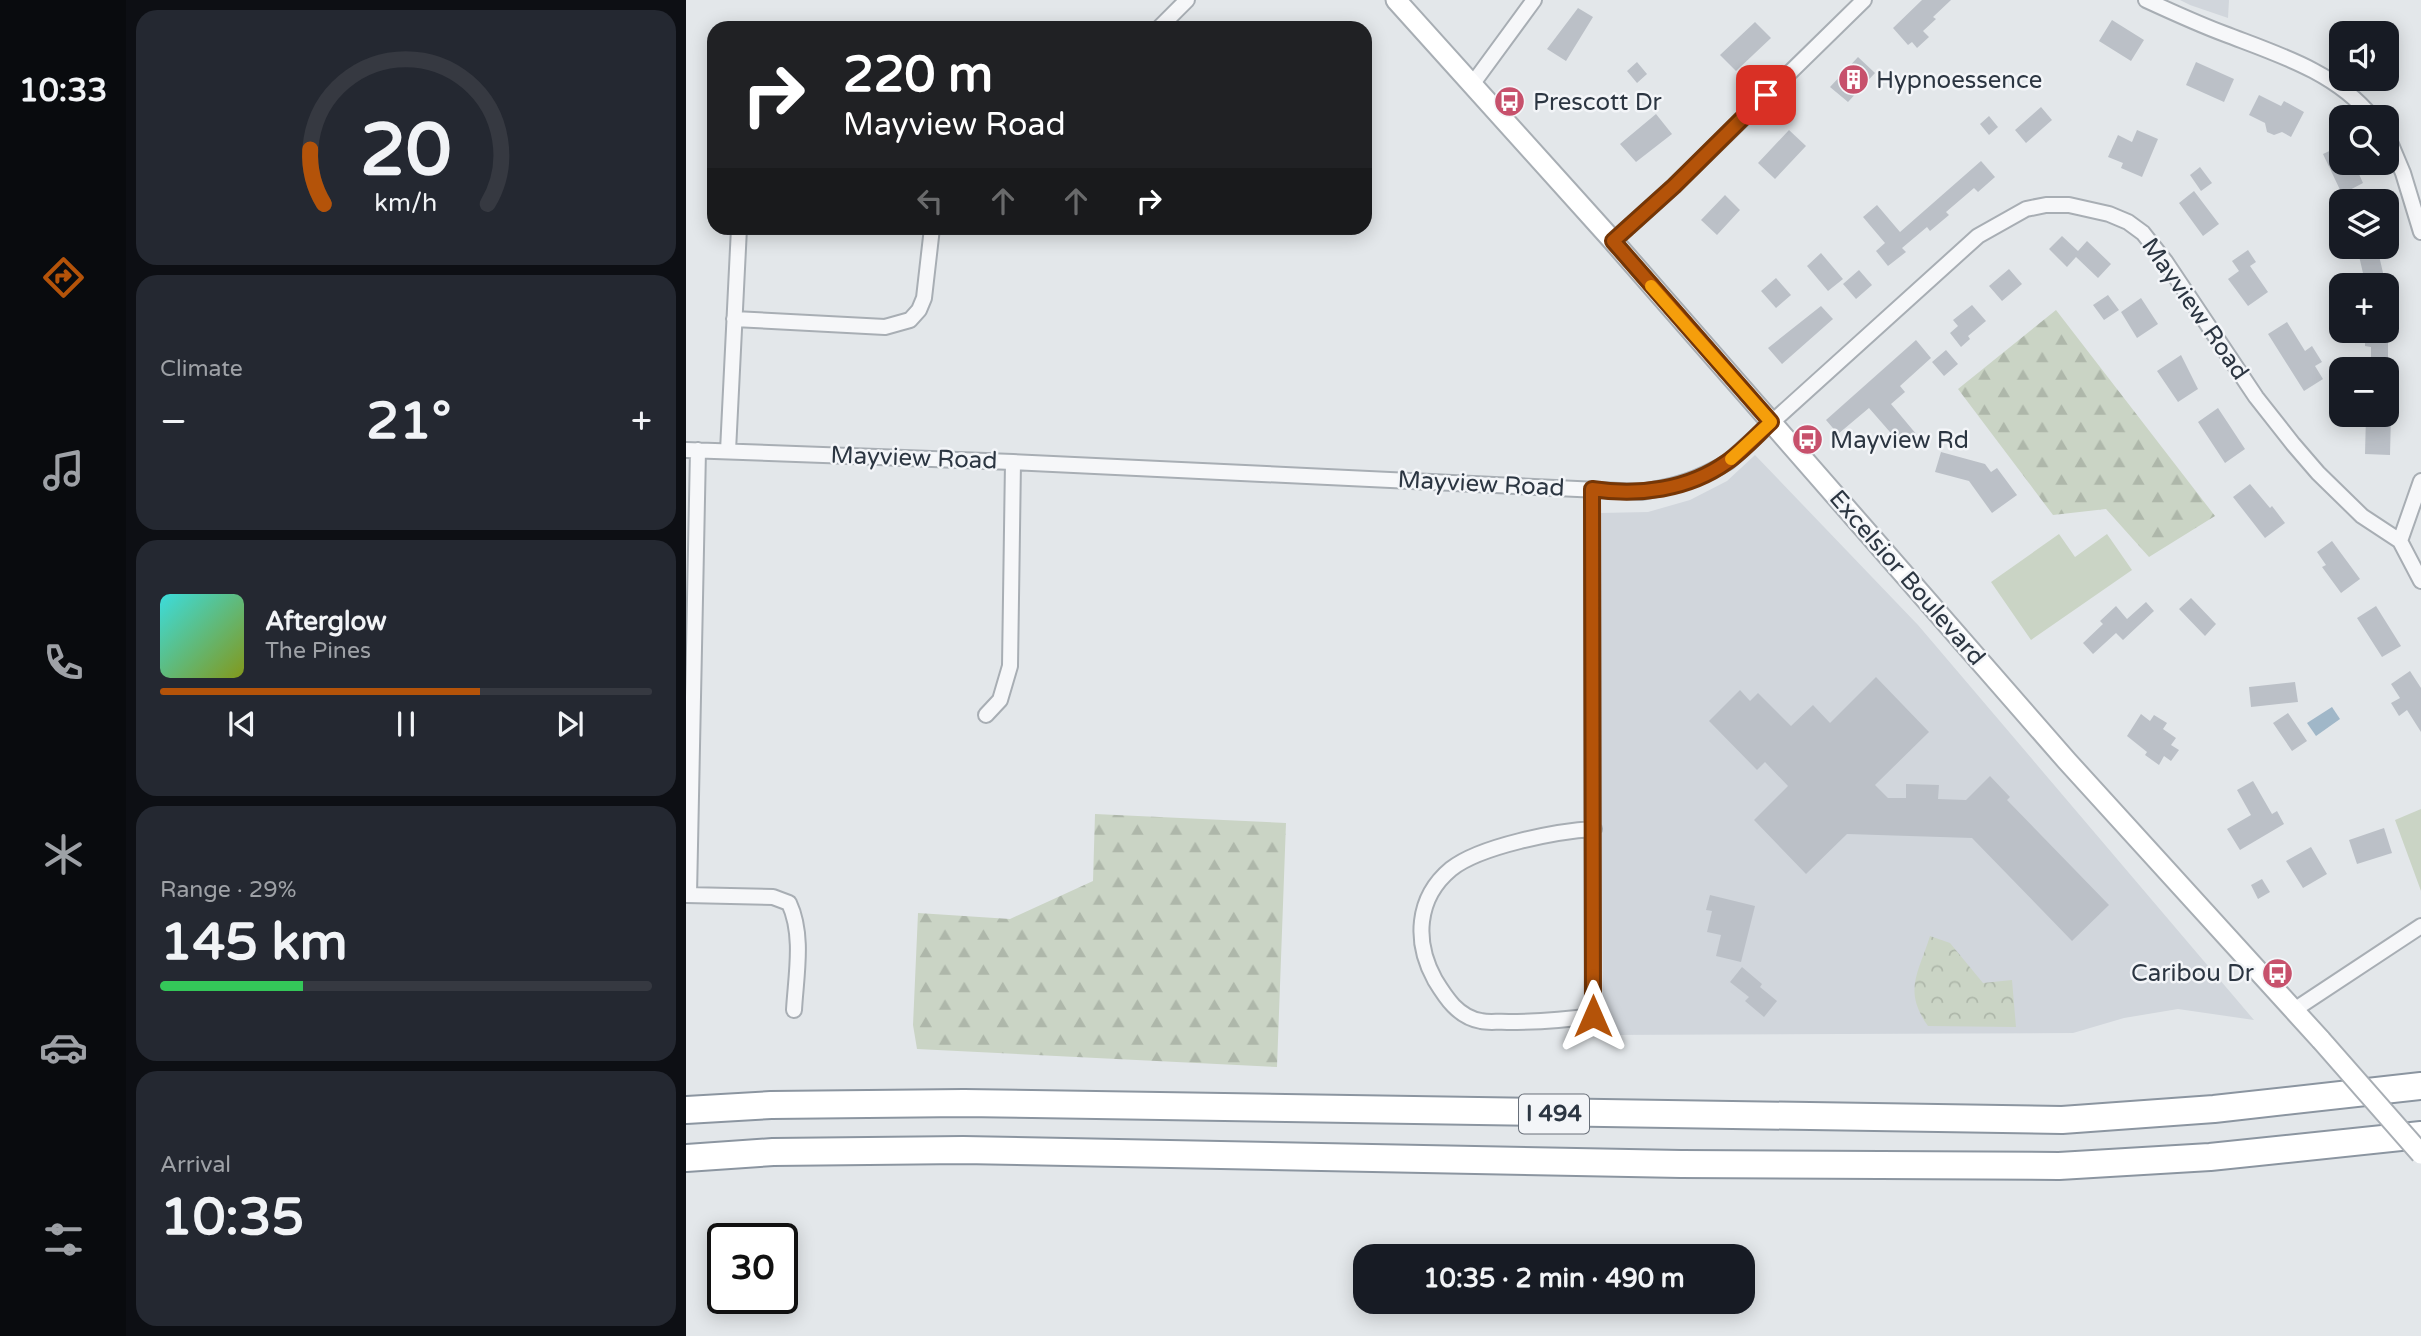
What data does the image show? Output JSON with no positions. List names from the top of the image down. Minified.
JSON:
{"streets":{"highway":["I 494"],"main road":["Excelsior Boulevard"],"street":["Mayview Road"]},"crossings":[["Mayview Road","Excelsior Boulevard"]],"places":{"building":["Hypnoessence"],"bus stop":["Prescott Dr","Mayview Rd","Caribou Dr"]},"page":{"tabs":"10:33","map_buttons":["+","−"],"turn":["220 m","Mayview Road"],"tile":["Climate",["Range · 29%","145 km"],["Arrival","10:35"]],"heat":["−","21°","+"],"song":["Afterglow","The Pines"],"limit":"30","trip":"10:35 · 2 min · 490 m","gauge":["20","km/h"]}}
